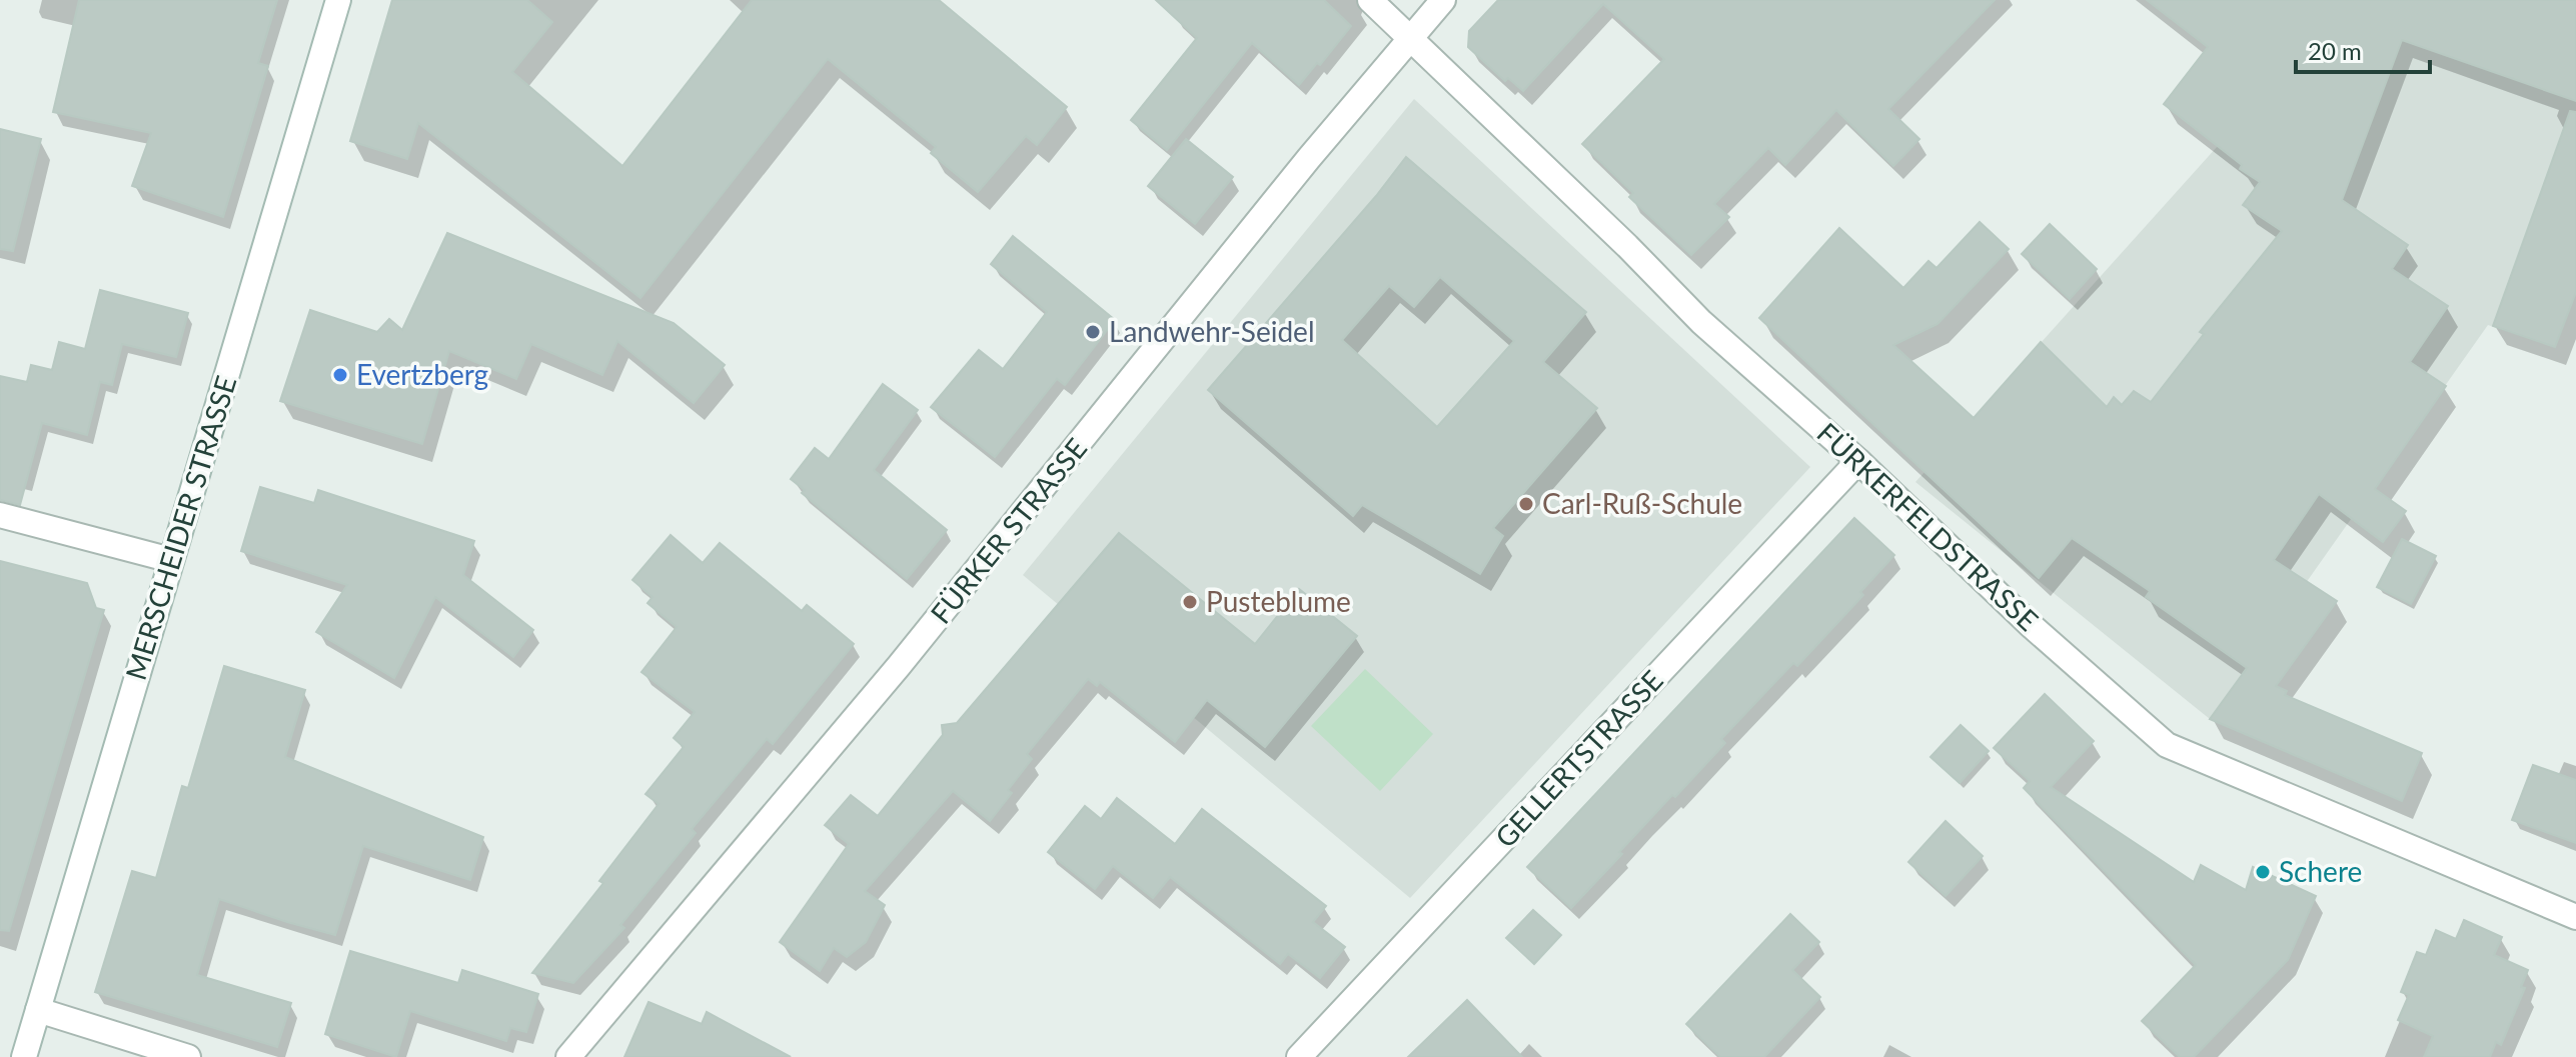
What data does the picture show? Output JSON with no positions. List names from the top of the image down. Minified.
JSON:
{"streets":{"street":["FÜRKERFELDSTRASSE","MERSCHEIDER STRASSE","FÜRKER STRASSE","GELLERTSTRASSE"]},"crossings":[["FÜRKERFELDSTRASSE","FÜRKER STRASSE"],["FÜRKERFELDSTRASSE","GELLERTSTRASSE"]],"places":["Landwehr-Seidel","Evertzberg","Carl-Ruß-Schule","Pusteblume","Schere"],"scale_bar":"20 m"}
